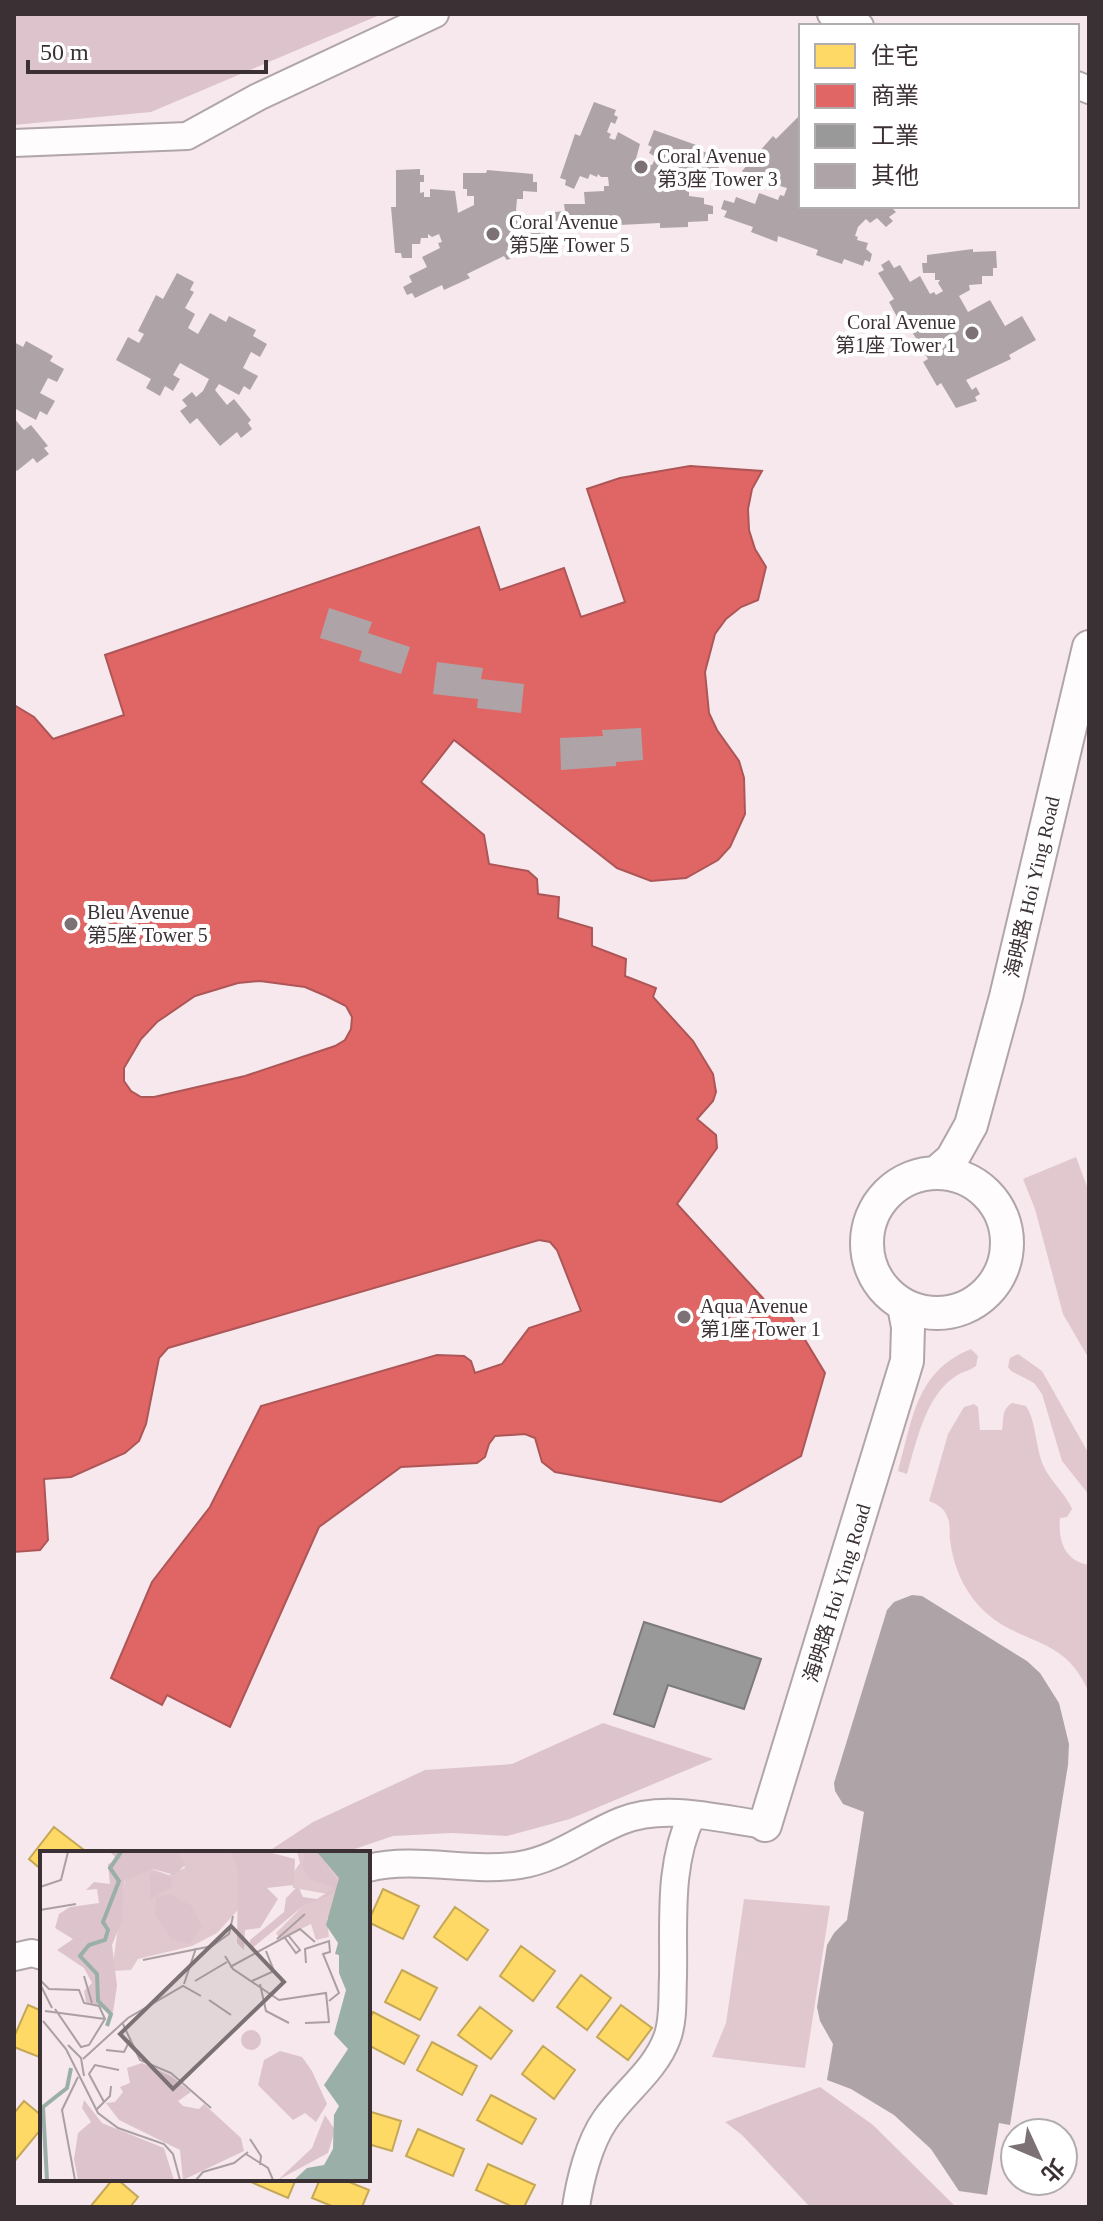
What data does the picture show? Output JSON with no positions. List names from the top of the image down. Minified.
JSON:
{"streets":{"street":["海映路 Hoi Ying Road"]},"places":["Coral Avenue 第3座 Tower 3","Coral Avenue 第5座 Tower 5","Coral Avenue 第1座 Tower 1","Bleu Avenue 第5座 Tower 5","Aqua Avenue 第1座 Tower 1"],"legend":["住宅","商業","工業","其他"],"scale_bar":"50 m","north":"bottom right"}
